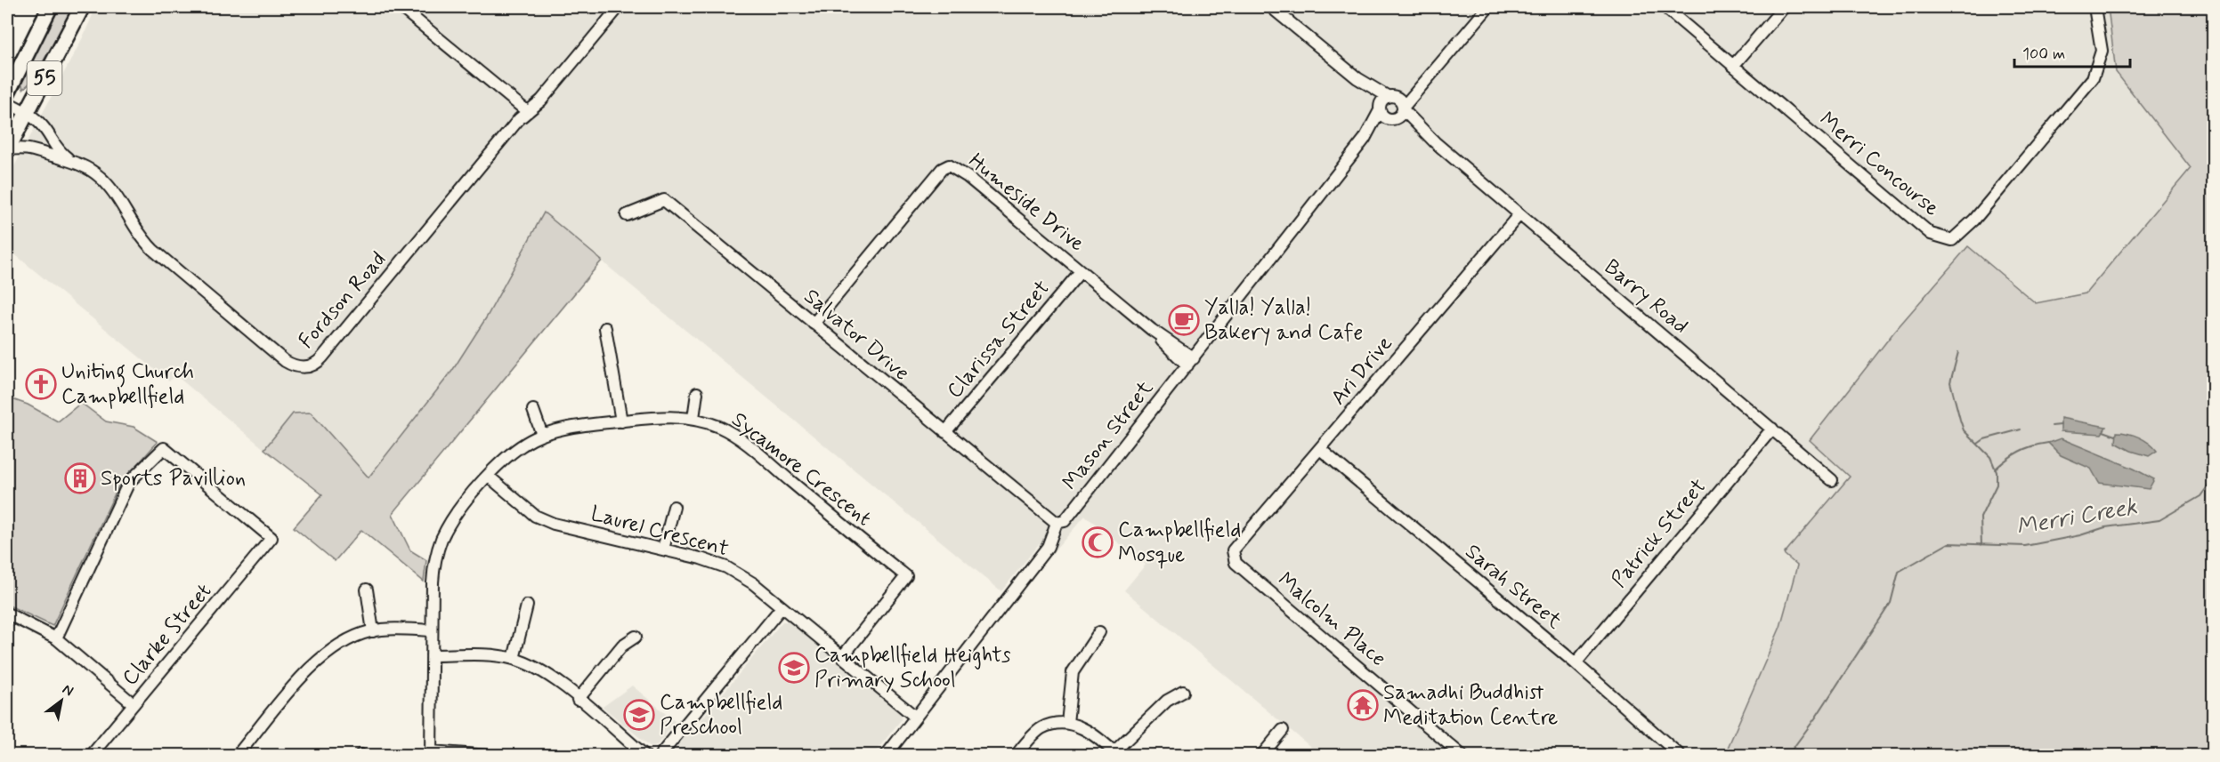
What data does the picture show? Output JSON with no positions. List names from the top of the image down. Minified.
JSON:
{"streets":{"highway":["55"],"street":["Merri Concourse","Humeside Drive","Barry Road","Fordson Road","Salvator Drive","Clarissa Street","Ari Drive","Mason Street","Sycamore Crescent","Laurel Crescent","Patrick Street","Sarah Street","Malcolm Place","Clarke Street"]},"crossings":[["55","Fordson Road"],["Humeside Drive","Salvator Drive"],["Humeside Drive","Clarissa Street"],["Humeside Drive","Mason Street"],["Barry Road","Ari Drive"],["Barry Road","Mason Street"],["Barry Road","Patrick Street"],["Salvator Drive","Clarissa Street"],["Salvator Drive","Mason Street"],["Ari Drive","Sarah Street"],["Ari Drive","Malcolm Place"],["Mason Street","Laurel Crescent"],["Sycamore Crescent","Laurel Crescent"],["Patrick Street","Sarah Street"]],"water":["Merri Creek"],"places":{"cafe":["Yalla! Yalla! Bakery and Cafe"],"church":["Uniting Church Campbellfield"],"building":["Sports Pavillion"],"mosque":["Campbellfield Mosque"],"school or university":["Campbellfield Heights Primary School","Campbellfield Preschool"],"temple":["Samadhi Buddhist Meditation Centre"]},"scale_bar":"100 m","north":"top right"}
